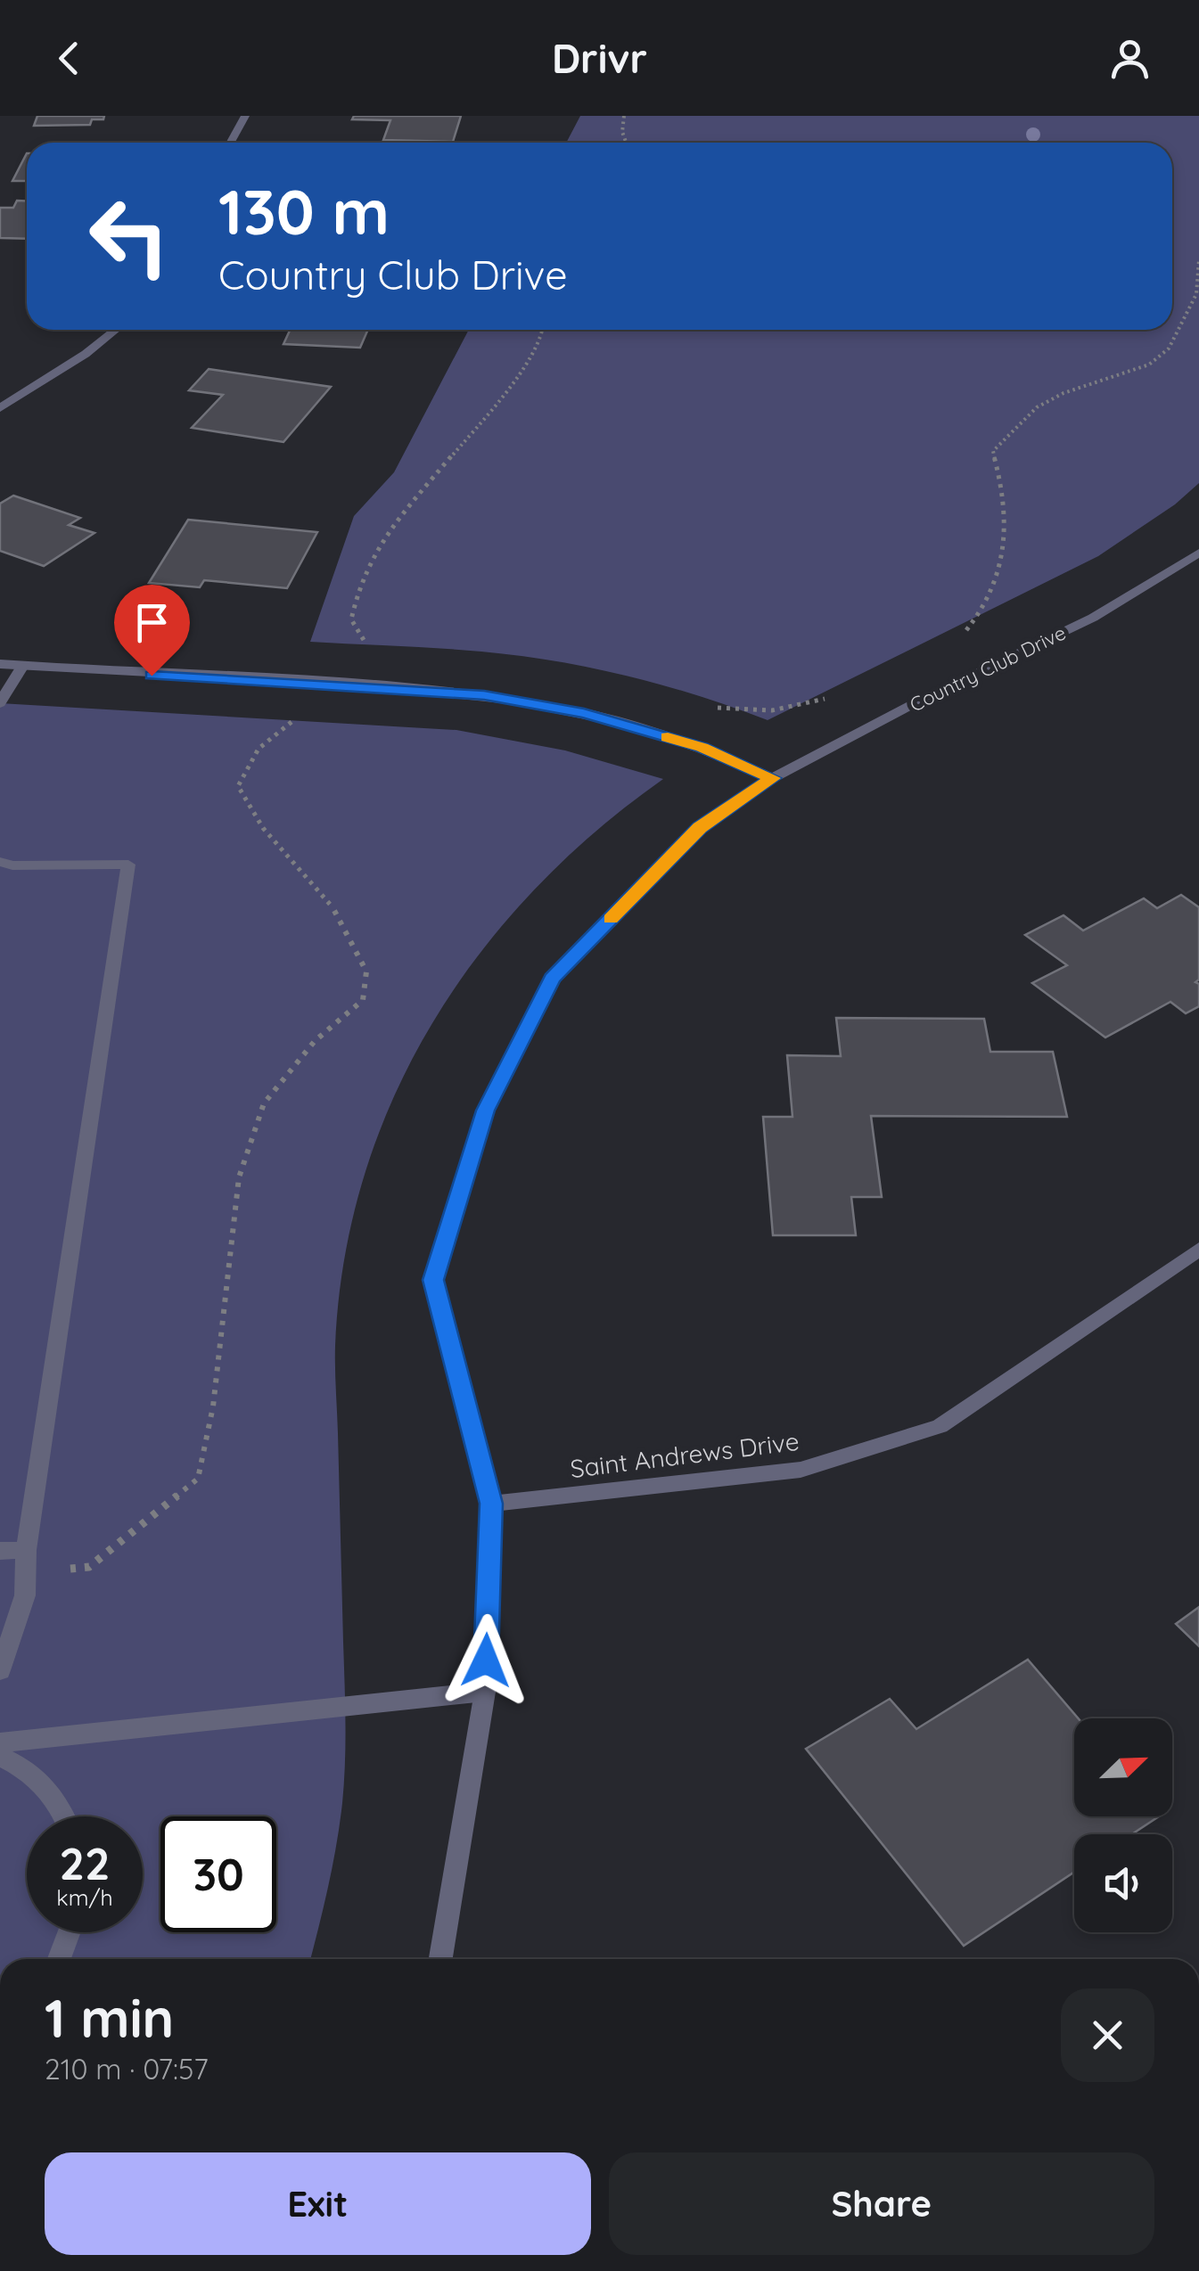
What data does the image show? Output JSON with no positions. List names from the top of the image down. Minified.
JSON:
{"streets":{"street":["Country Club Drive","Saint Andrews Drive"]},"crossings":[["Country Club Drive","Saint Andrews Drive"]],"north":"top right","page":{"header":"Drivr","turn":["130 m","Country Club Drive"],"speed":"22 km/h","limit":"30","heading":["1 min","210 m · 07:57"],"buttons":["Exit","Share"]}}
